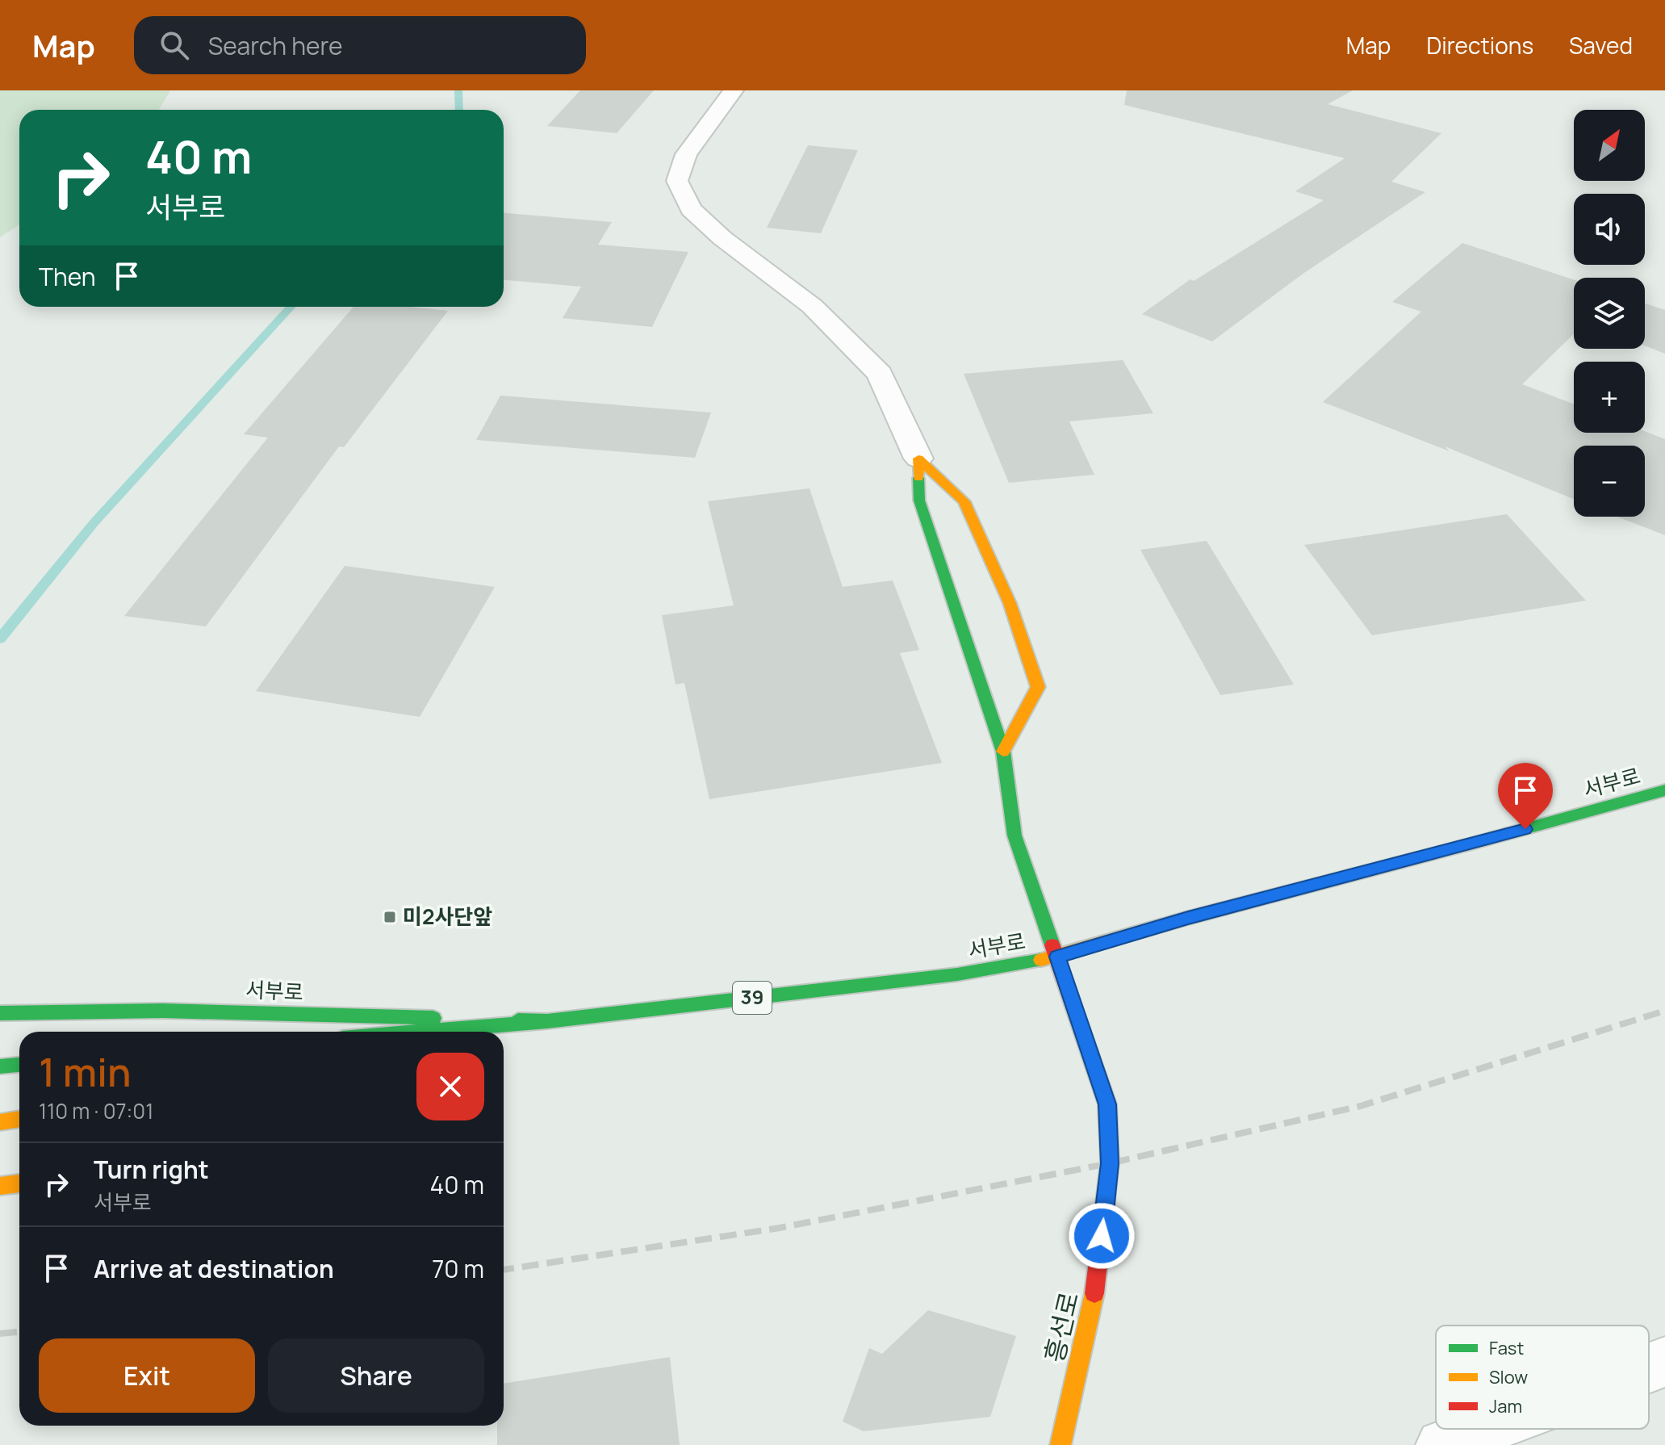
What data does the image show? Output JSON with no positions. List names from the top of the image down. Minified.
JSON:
{"streets":{"main road":["서부로","39","흥선로"]},"crossings":[["서부로","흥선로"]],"places":{"transit":["미2사단앞"]},"legend":["Fast","Slow","Jam"],"north":"top right","page":{"header":"Map","search":"Search here","nav":["Map","Directions","Saved"],"map_buttons":["+","−"],"turn":["40 m","서부로"],"then":"Then","heading":["1 min","110 m · 07:01"],"list":[{"name":"Turn right","note":"서부로","value":"40 m"},{"name":"Arrive at destination","value":"70 m"}],"buttons":["Exit","Share"]}}
